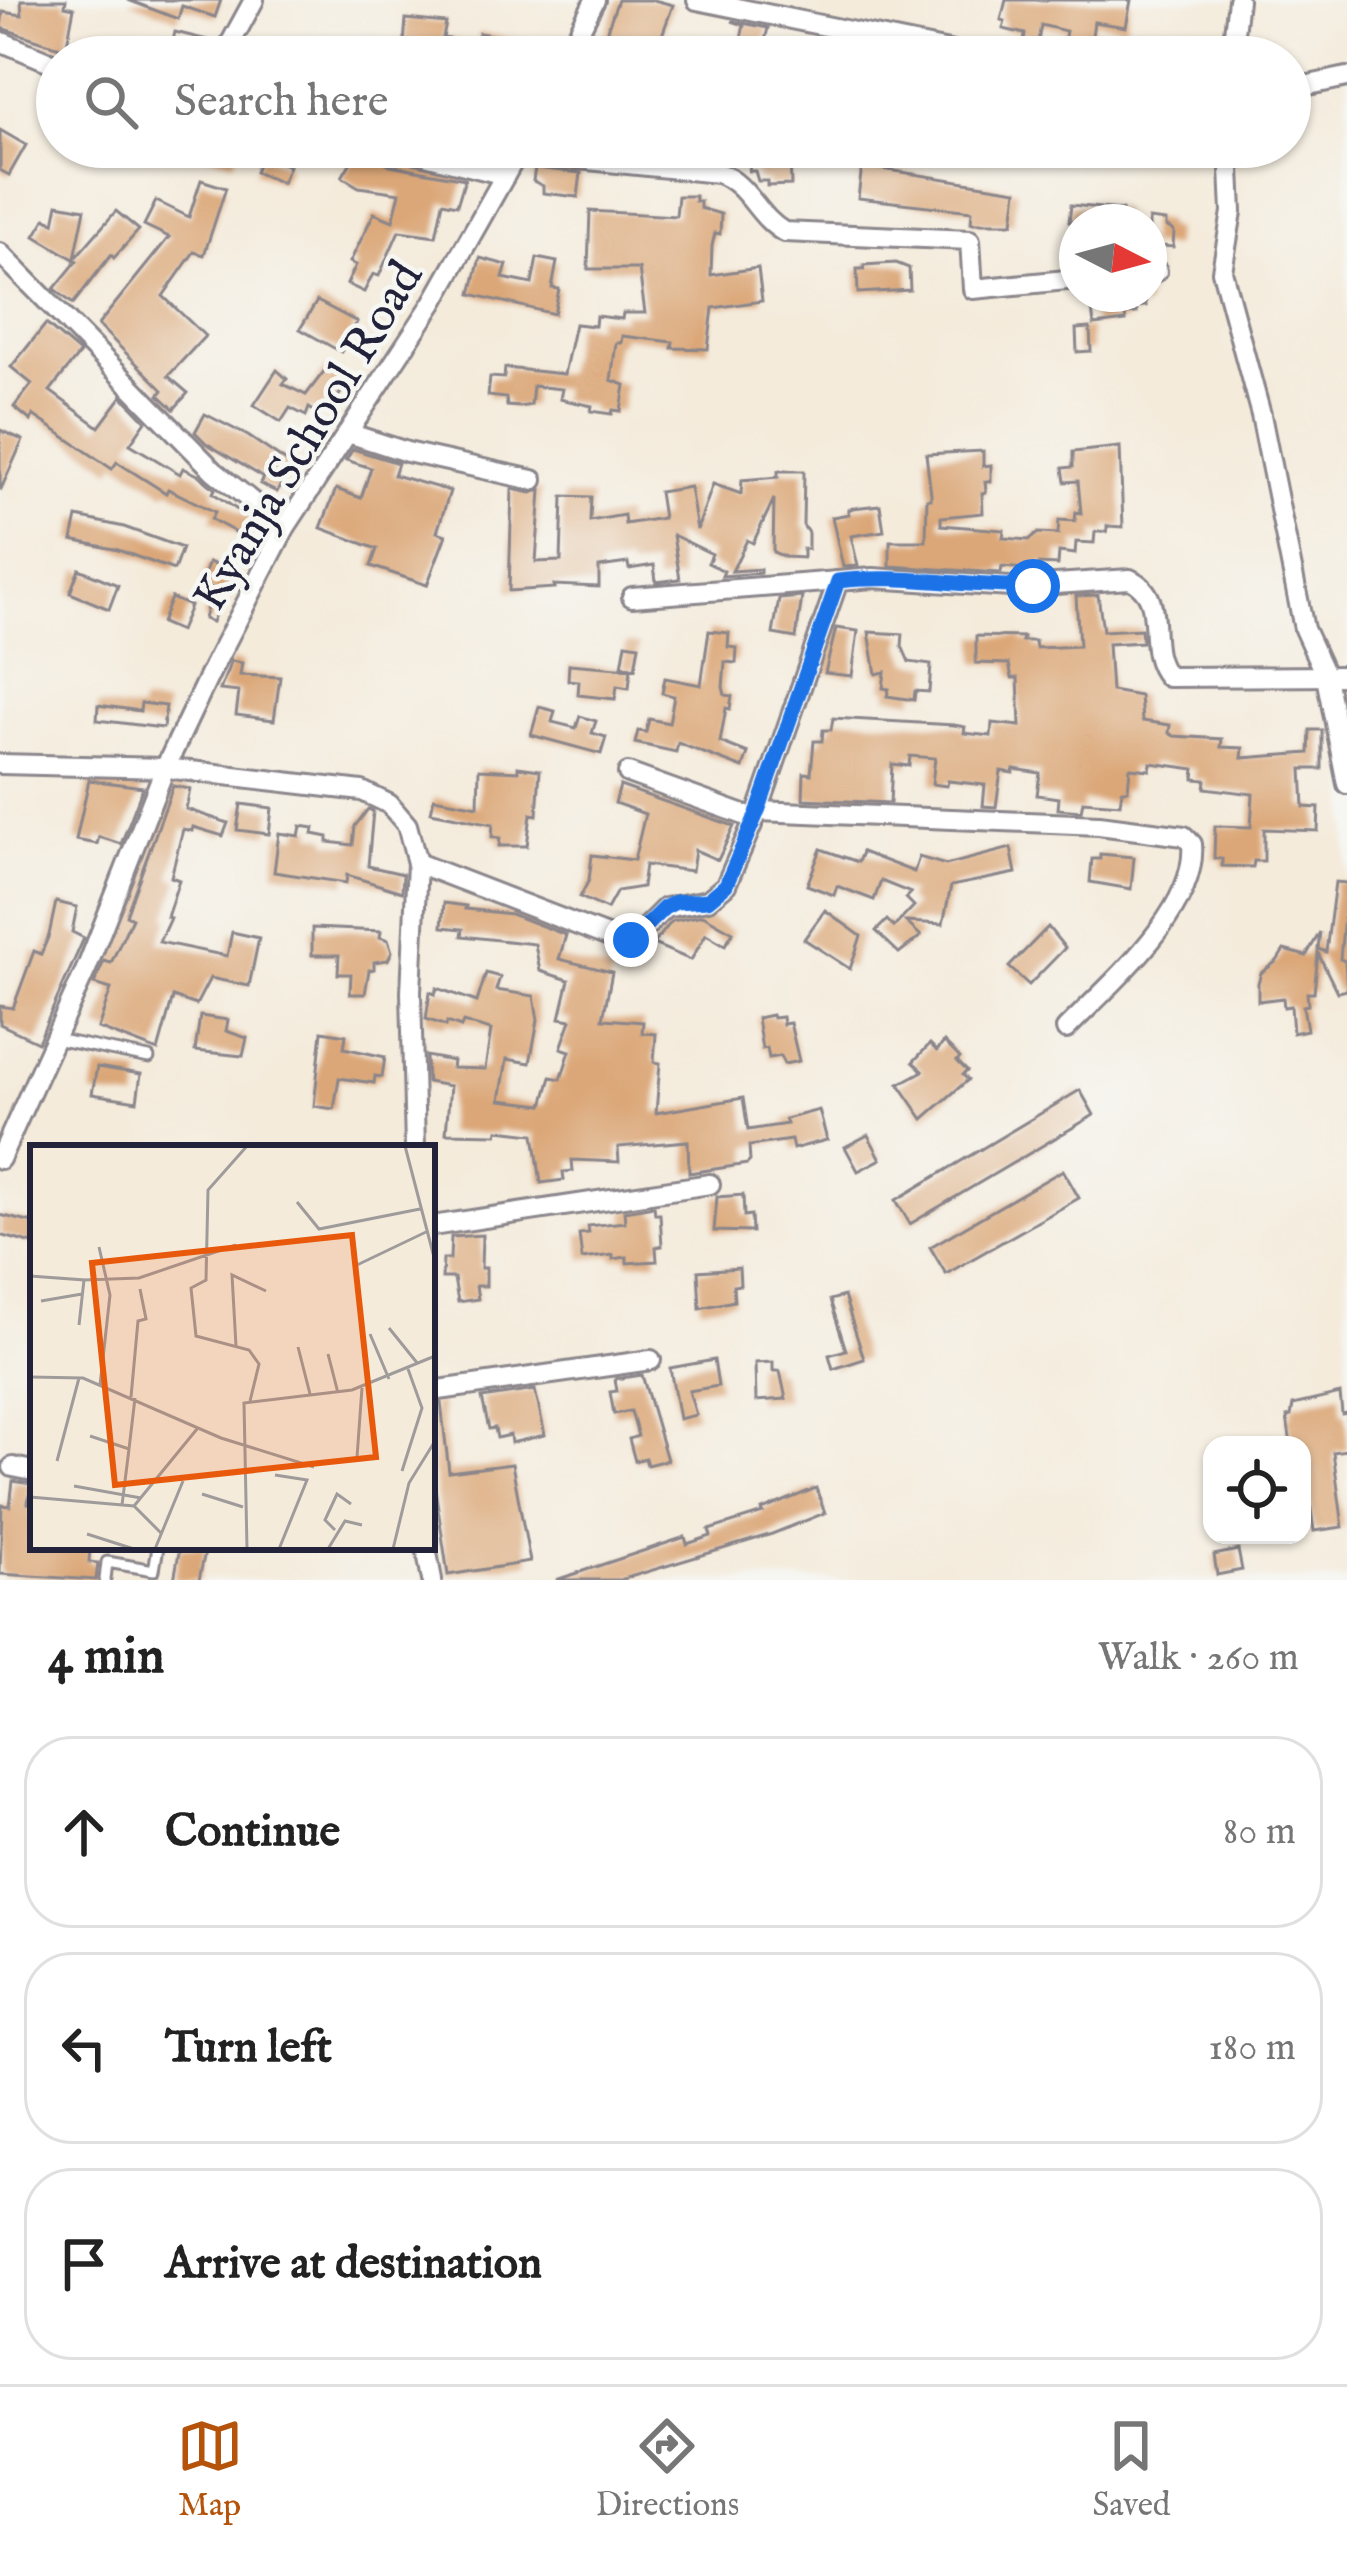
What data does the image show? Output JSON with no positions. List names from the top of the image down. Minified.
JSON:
{"streets":{"street":["Kyanja School Road"]},"north":"right","page":{"search":"Search here","heading":["4 min","Walk · 260 m"],"list":[["Continue","80 m"],["Turn left","180 m"],"Arrive at destination"],"nav":["Map","Directions","Saved"]}}
